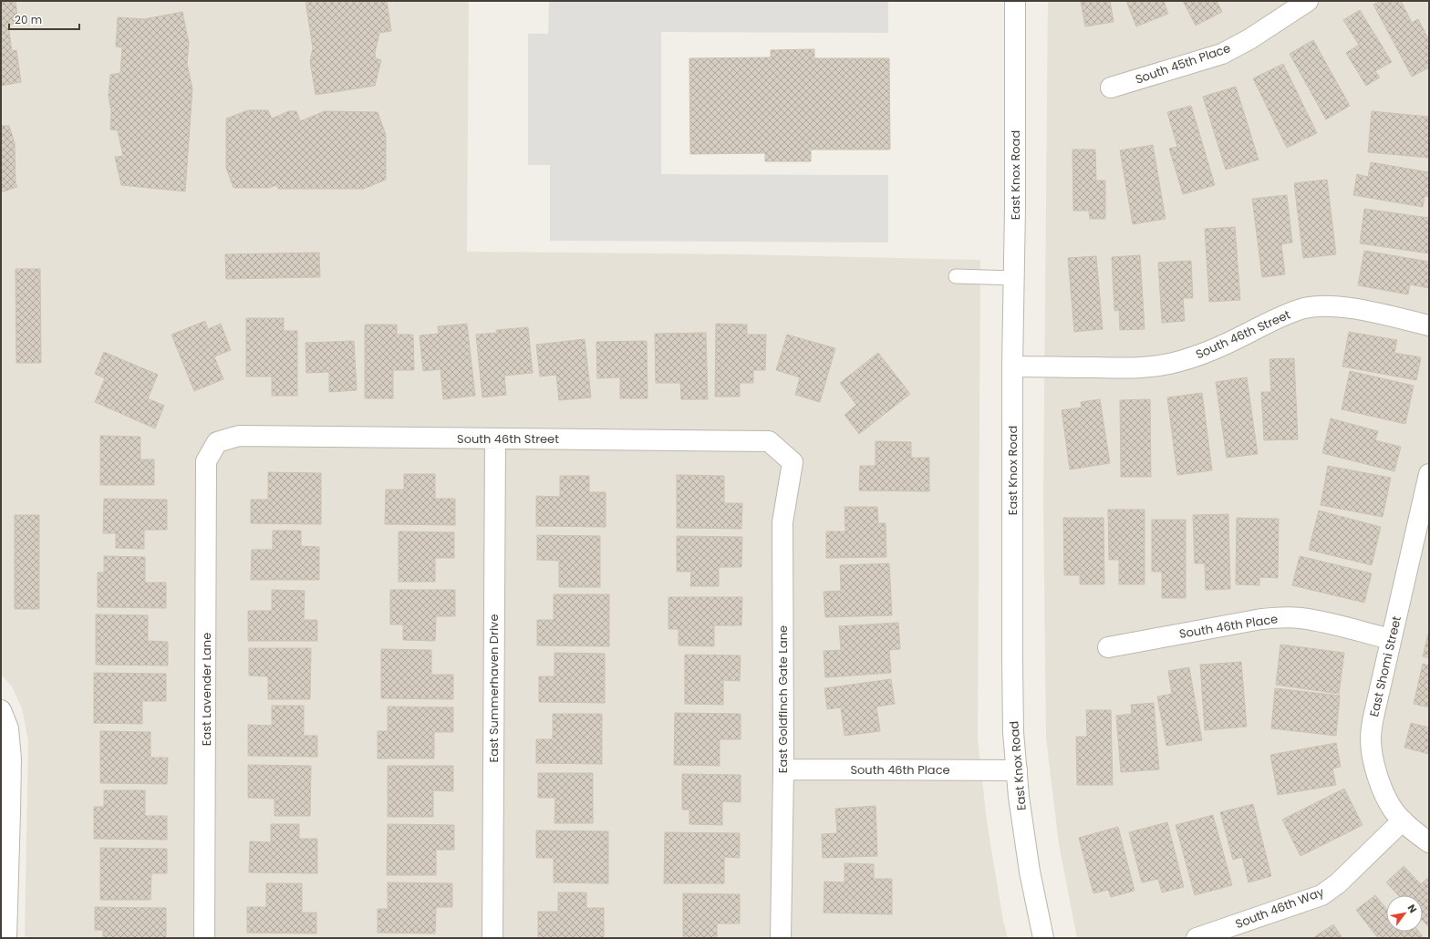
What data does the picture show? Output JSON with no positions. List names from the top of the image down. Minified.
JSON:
{"streets":{"street":["South 45th Place","East Knox Road","South 46th Street","South 46th Place","East Shomi Street","East Summerhaven Drive","East Lavender Lane","East Goldfinch Gate Lane","South 46th Way"]},"crossings":[["East Knox Road","South 46th Street"],["East Knox Road","South 46th Place"],["South 46th Street","East Summerhaven Drive"],["South 46th Street","East Lavender Lane"],["South 46th Street","East Goldfinch Gate Lane"],["South 46th Place","East Shomi Street"],["South 46th Place","East Goldfinch Gate Lane"],["East Shomi Street","South 46th Way"]],"scale_bar":"20 m","north":"top right"}
